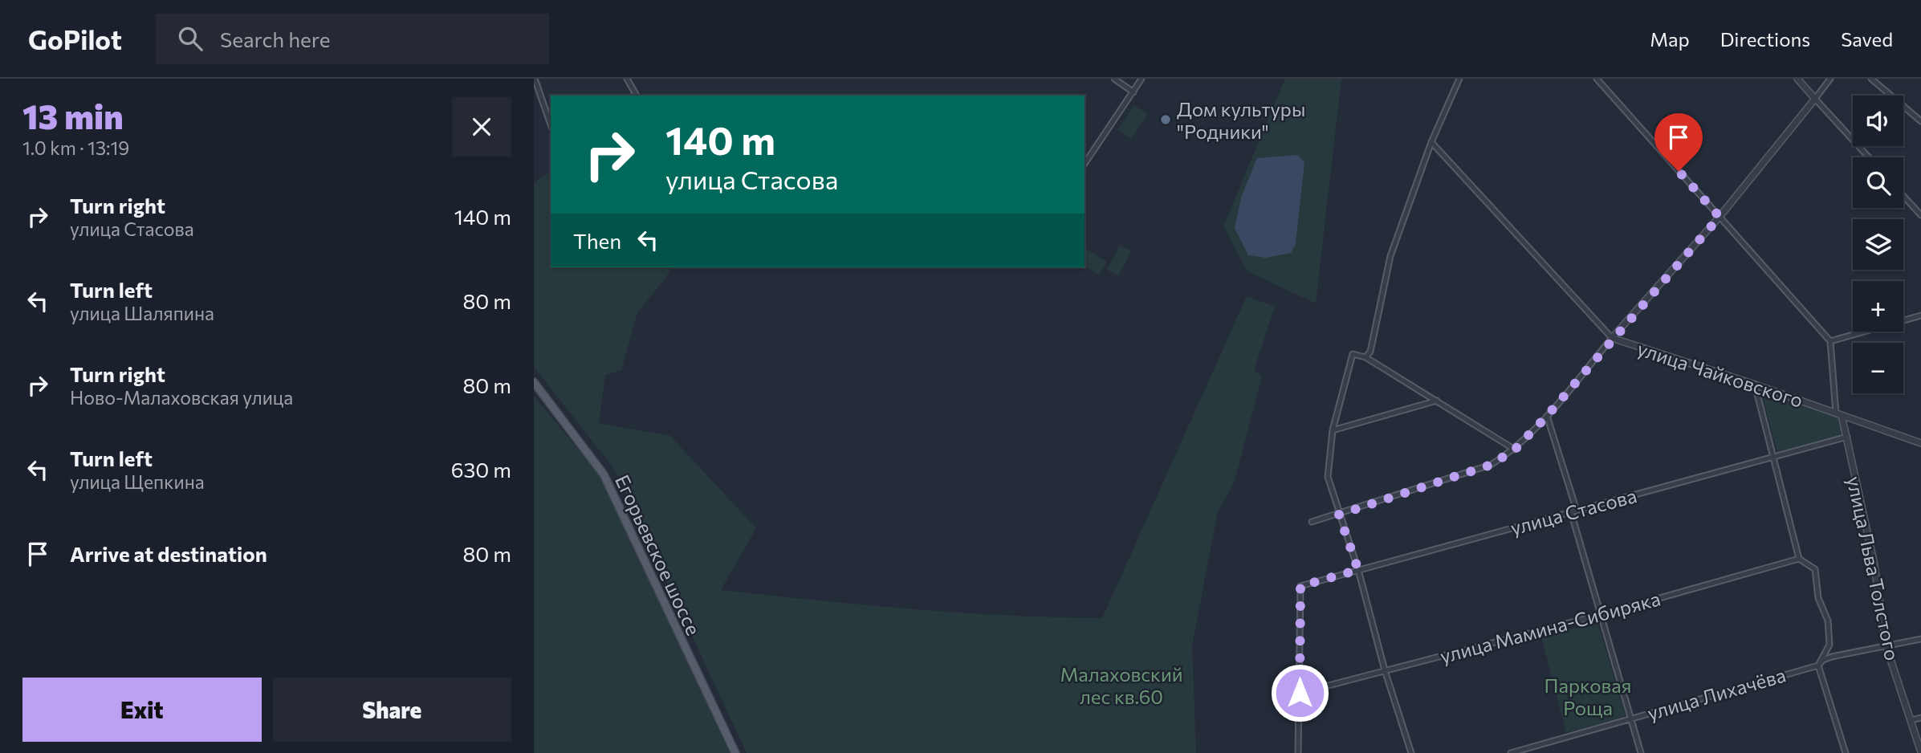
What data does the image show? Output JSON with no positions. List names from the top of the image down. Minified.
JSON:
{"streets":{"main road":["Егорьевское шоссе"],"street":["улица Чайковского","улица Стасова","улица Льва Толстого","улица Мамина-Сибиряка","улица Лихачёва"]},"crossings":[["улица Чайковского","улица Льва Толстого"],["улица Стасова","улица Льва Толстого"],["улица Стасова","улица Мамина-Сибиряка"],["улица Льва Толстого","улица Лихачёва"]],"parks":["Малаховский лес кв.60","Парковая Роща"],"places":["Дом культуры \"Родники\""],"page":{"header":"GoPilot","search":"Search here","nav":["Map","Directions","Saved"],"heading":["13 min","1.0 km · 13:19"],"map_buttons":["+","−"],"turn":["140 m","улица Стасова"],"list":[{"name":"Turn right","note":"улица Стасова","value":"140 m"},{"name":"Turn left","note":"улица Шаляпина","value":"80 m"},{"name":"Turn right","note":"Ново-Малаховская улица","value":"80 m"},{"name":"Turn left","note":"улица Щепкина","value":"630 m"},{"name":"Arrive at destination","value":"80 m"}],"then":"Then","buttons":["Exit","Share"]}}
